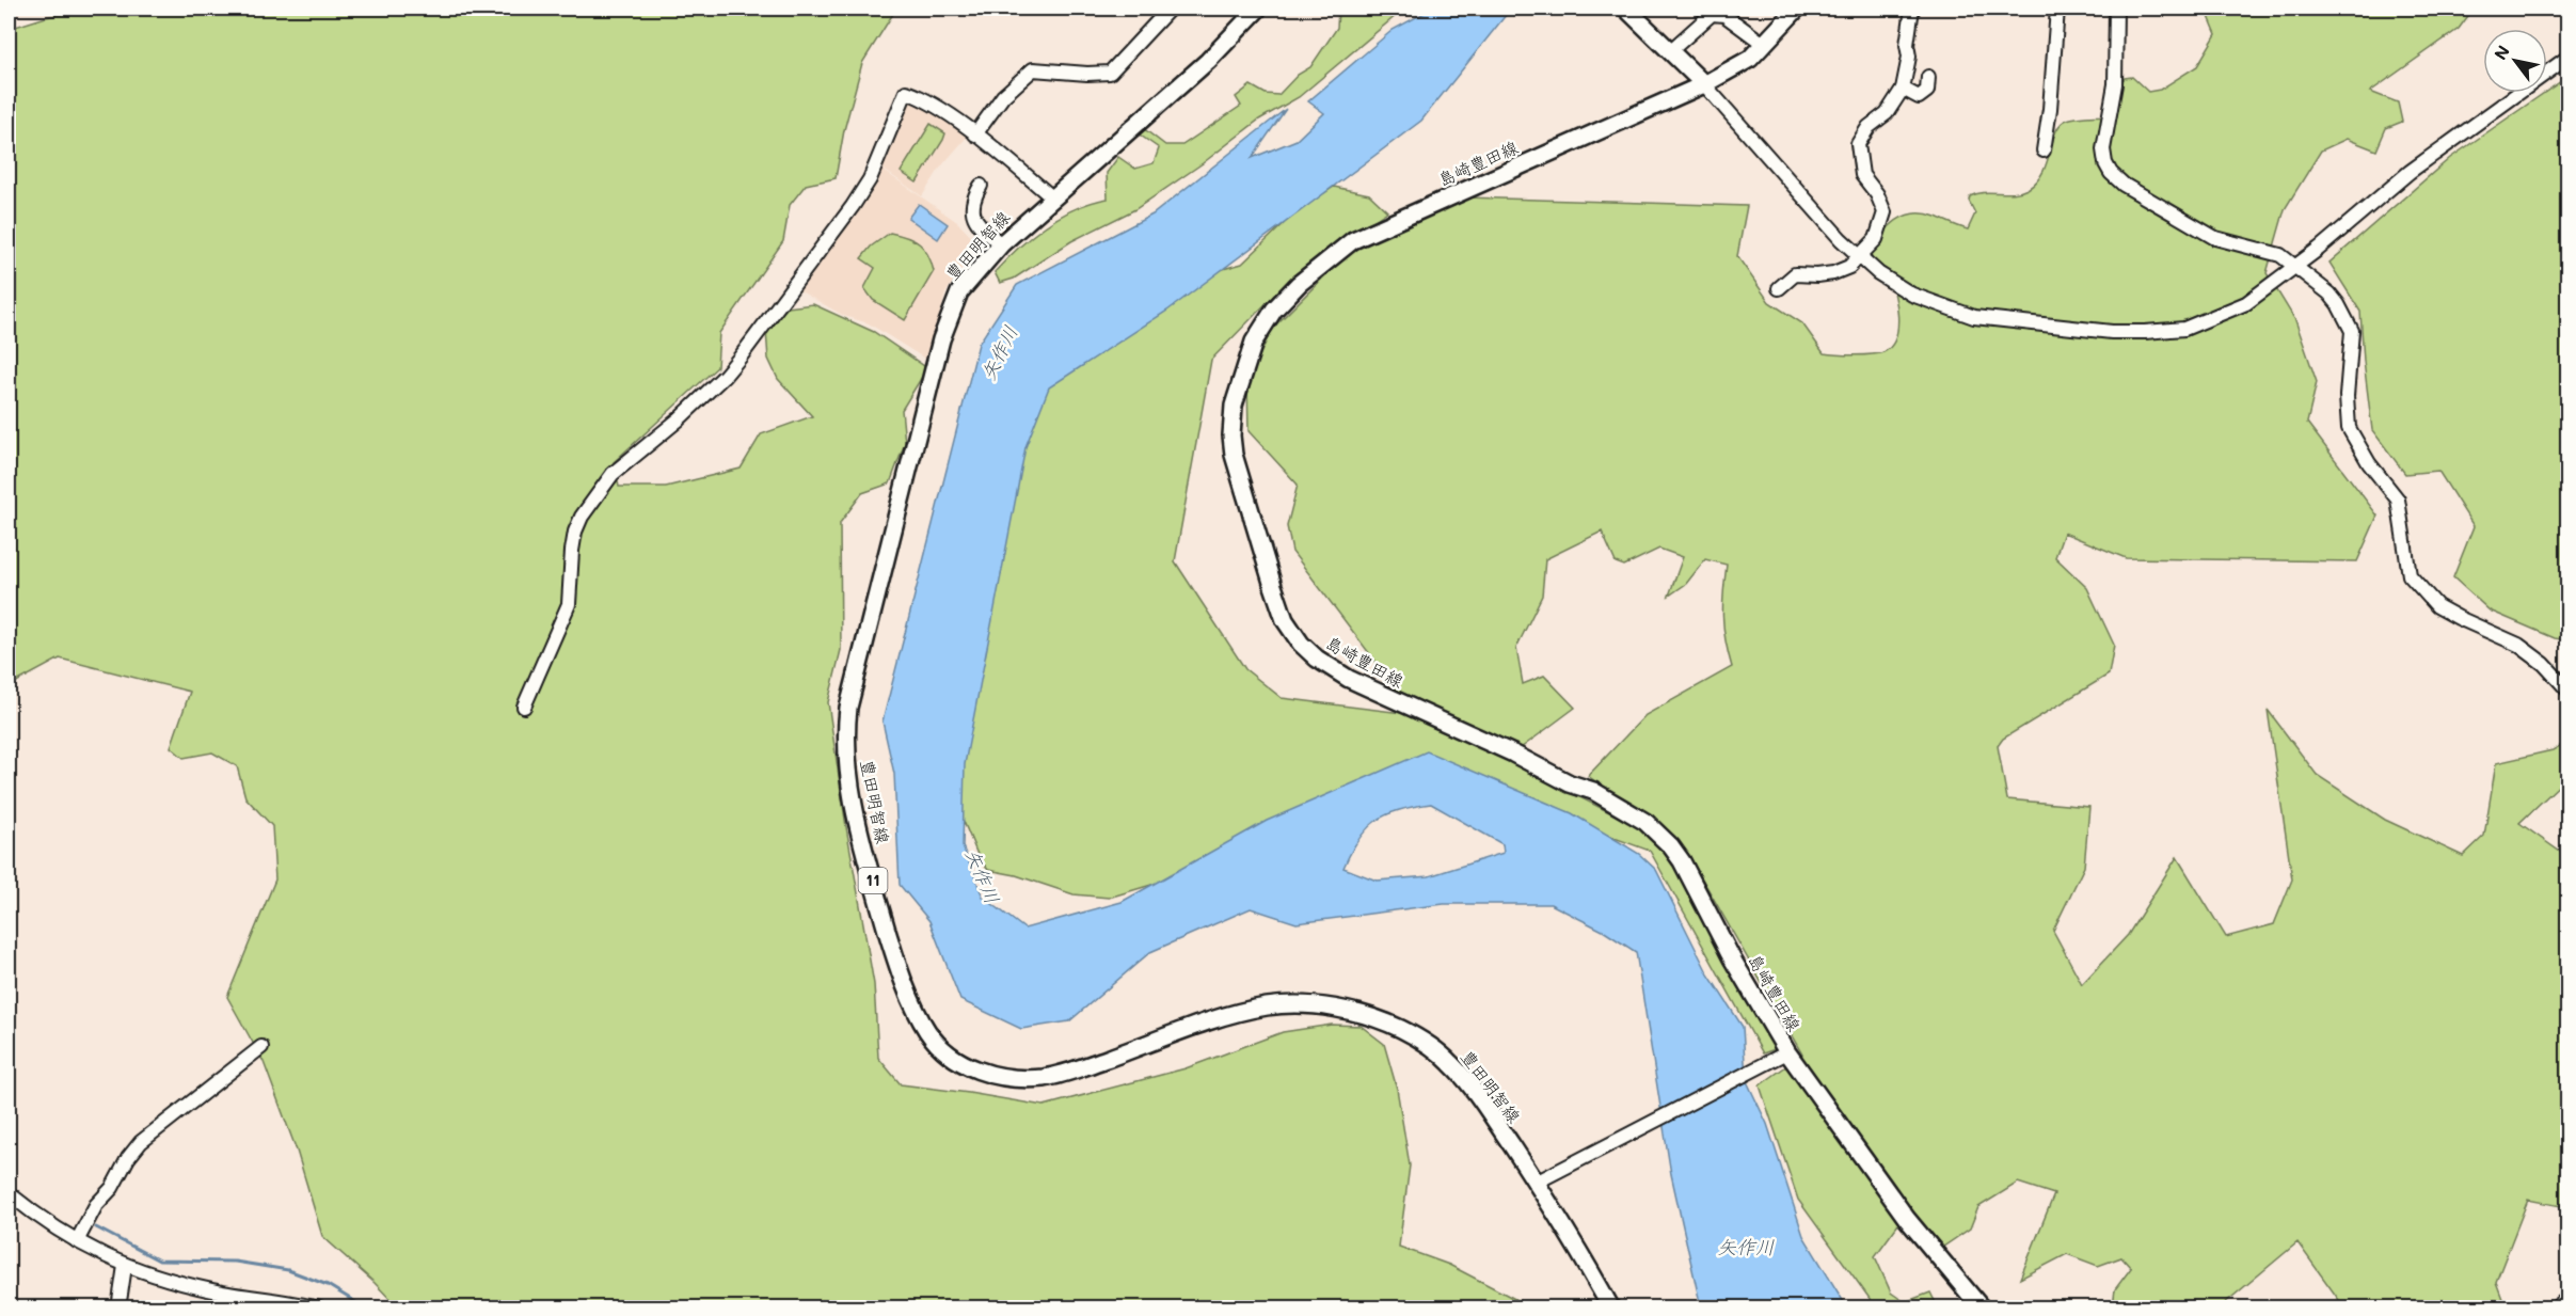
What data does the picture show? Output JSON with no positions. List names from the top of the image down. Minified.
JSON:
{"streets":{"main road":["島崎豊田線","豊田明智線","11"]},"water":["矢作川"],"north":"top left"}
